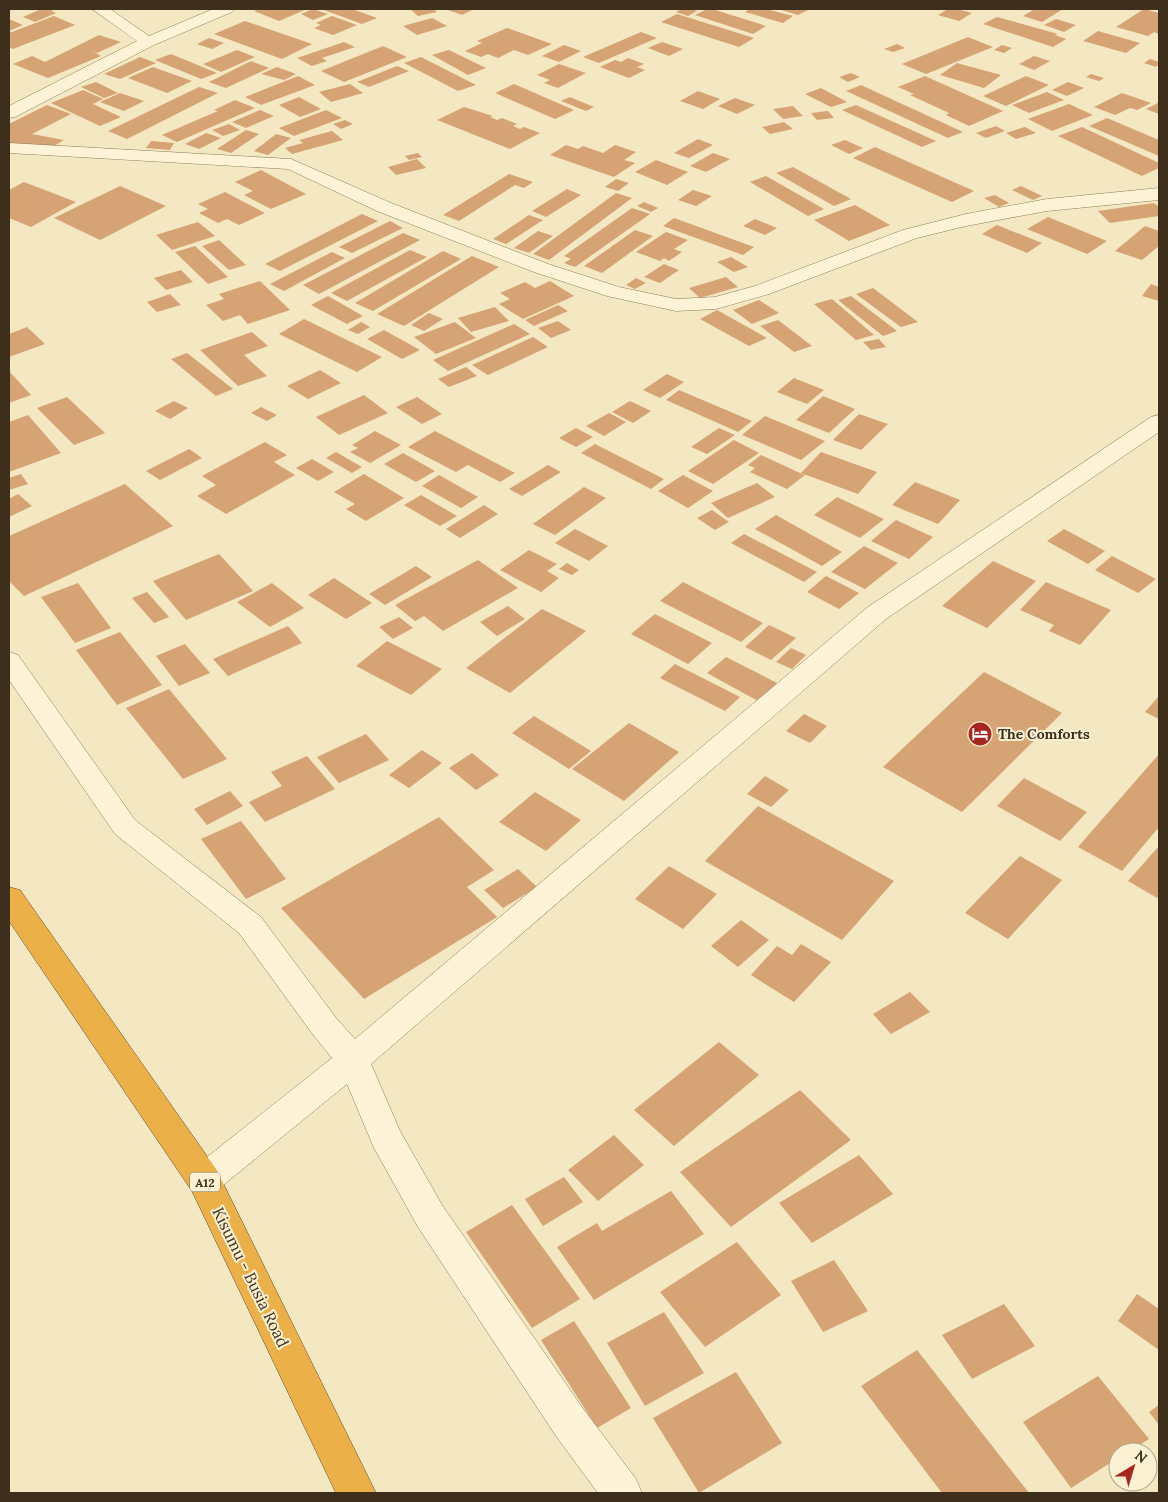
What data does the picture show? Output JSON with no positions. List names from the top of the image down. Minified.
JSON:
{"streets":{"highway":["A12","Kisumu - Busia Road"]},"places":{"hotel":["The Comforts"]},"north":"top right"}
